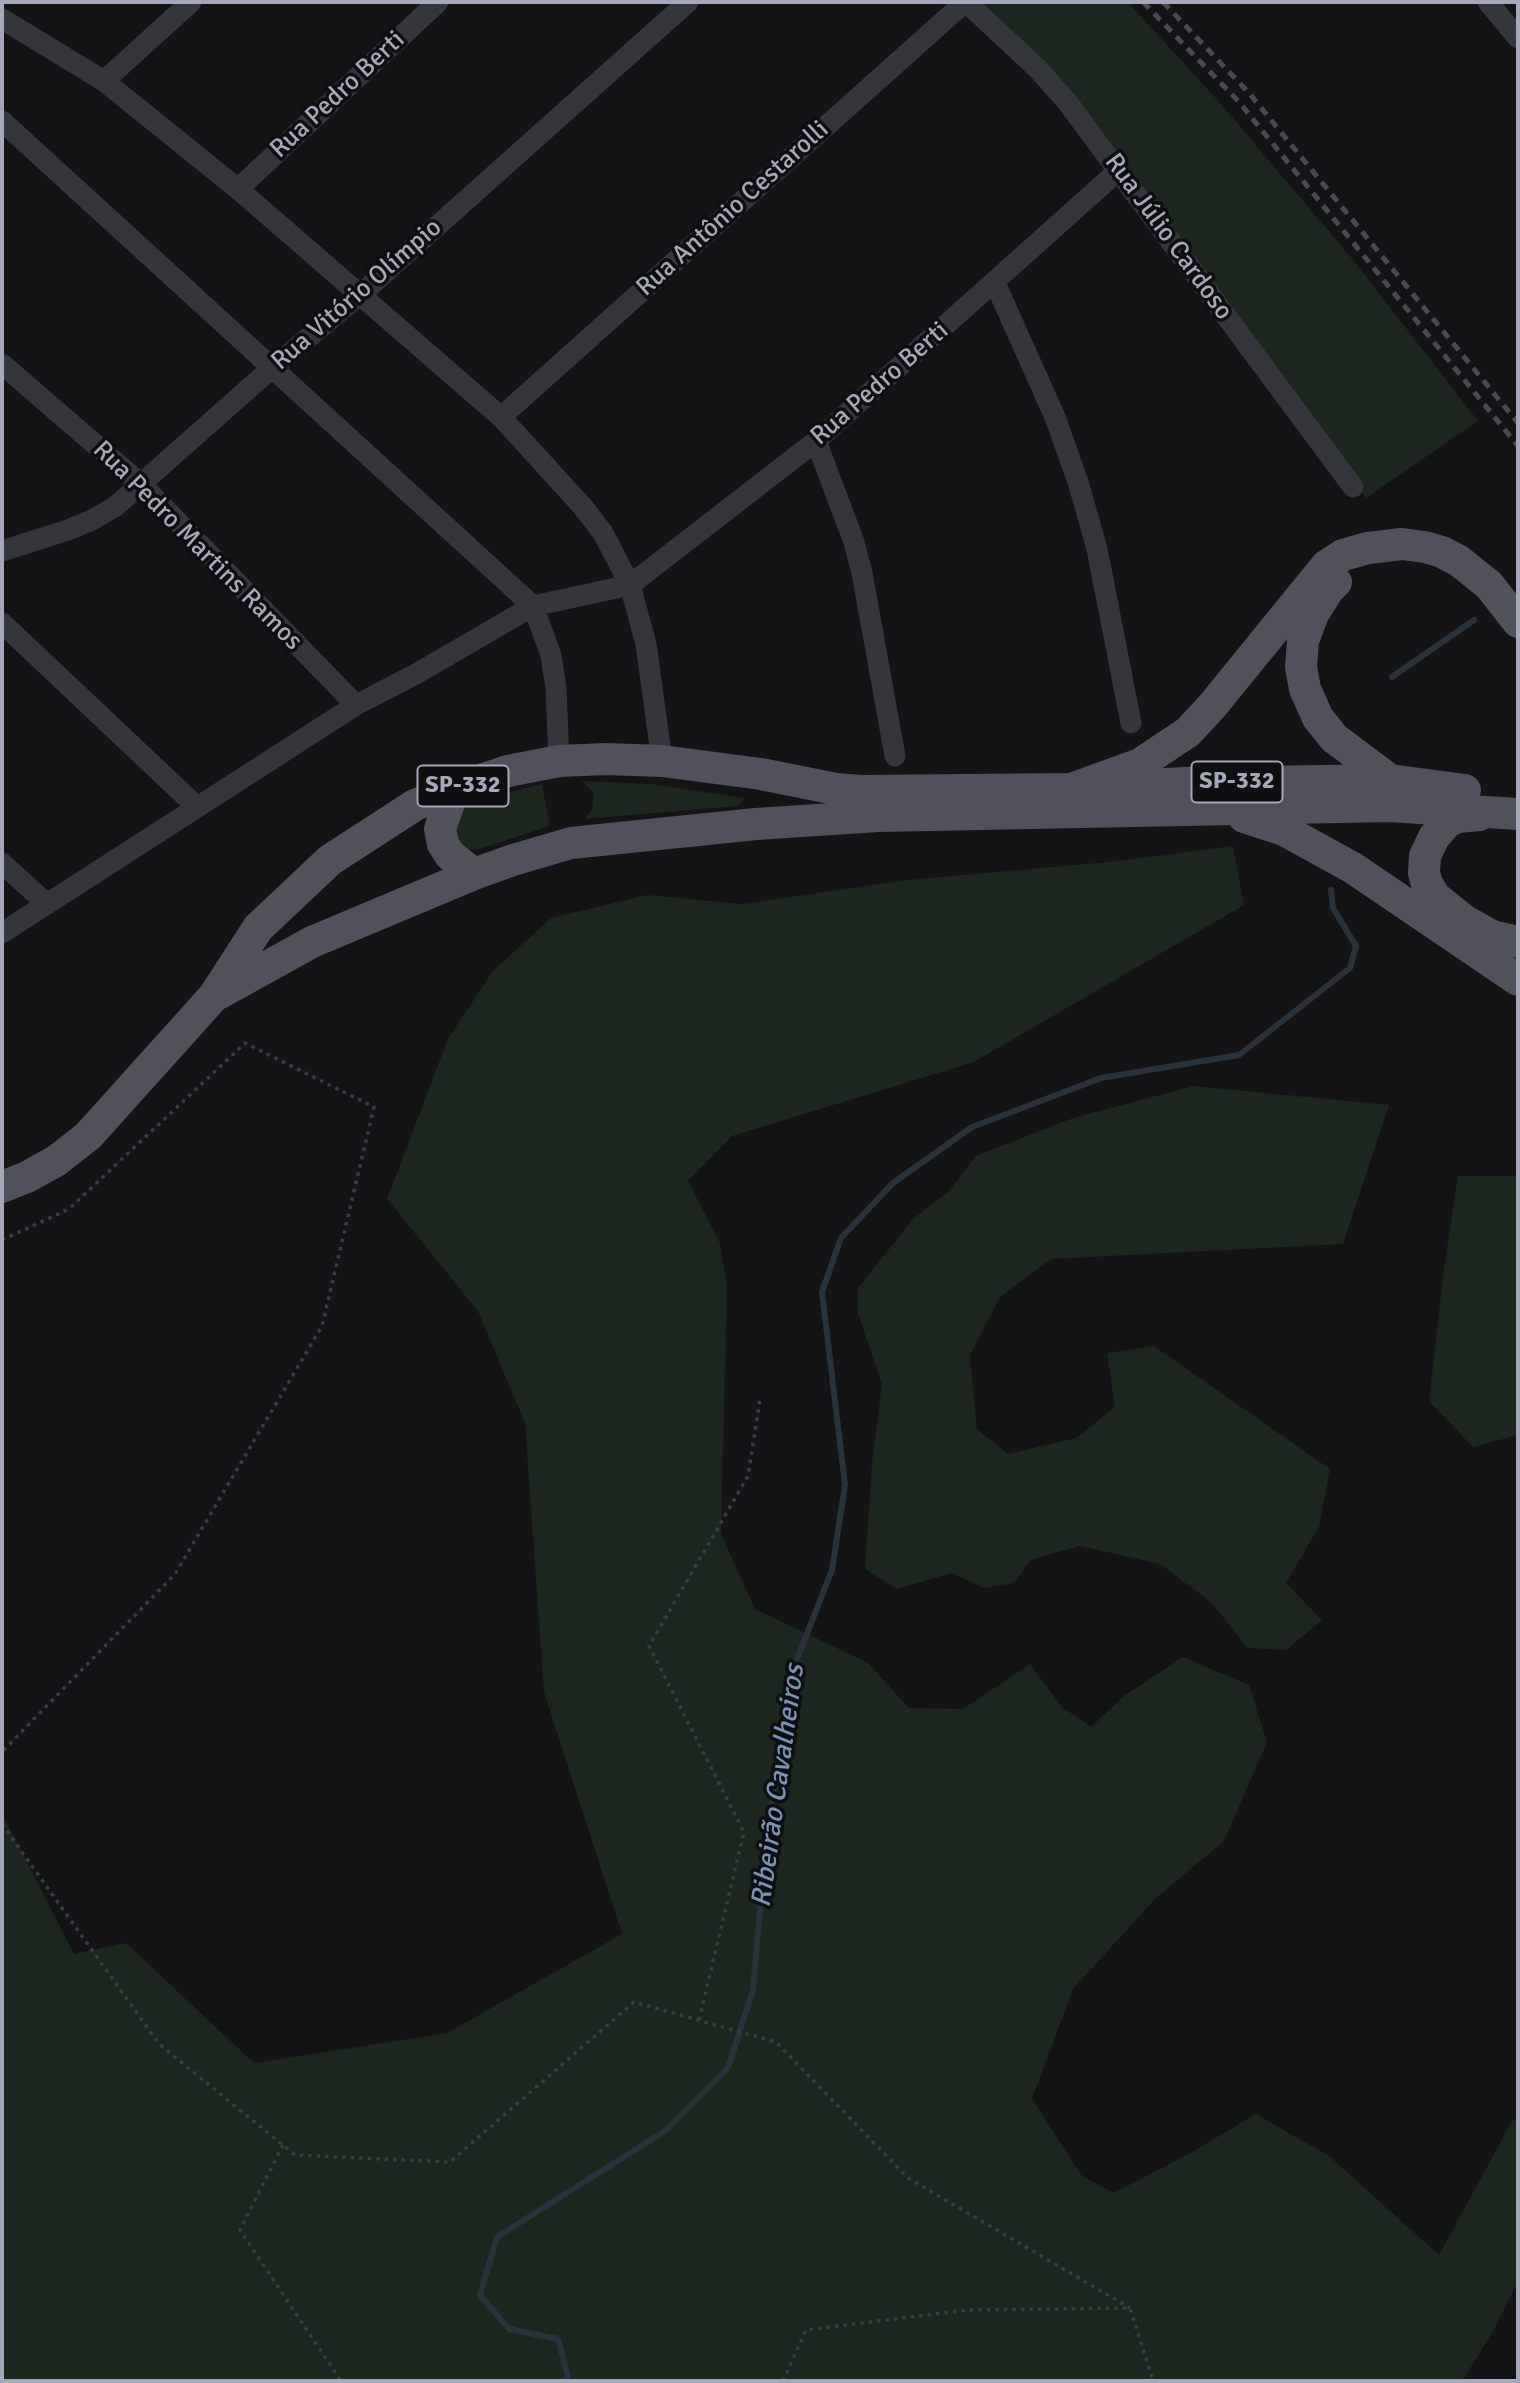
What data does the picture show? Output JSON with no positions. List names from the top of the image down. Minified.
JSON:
{"streets":{"main road":["SP-332"],"street":["Rua Pedro Berti","Rua Antônio Cestarolli","Rua Júlio Cardoso","Rua Vitório Olímpio","Rua Pedro Martins Ramos"]},"crossings":[["Rua Pedro Berti","Rua Júlio Cardoso"],["Rua Antônio Cestarolli","Rua Júlio Cardoso"],["Rua Vitório Olímpio","Rua Pedro Martins Ramos"]],"water":["Ribeirão Cavalheiros"]}
